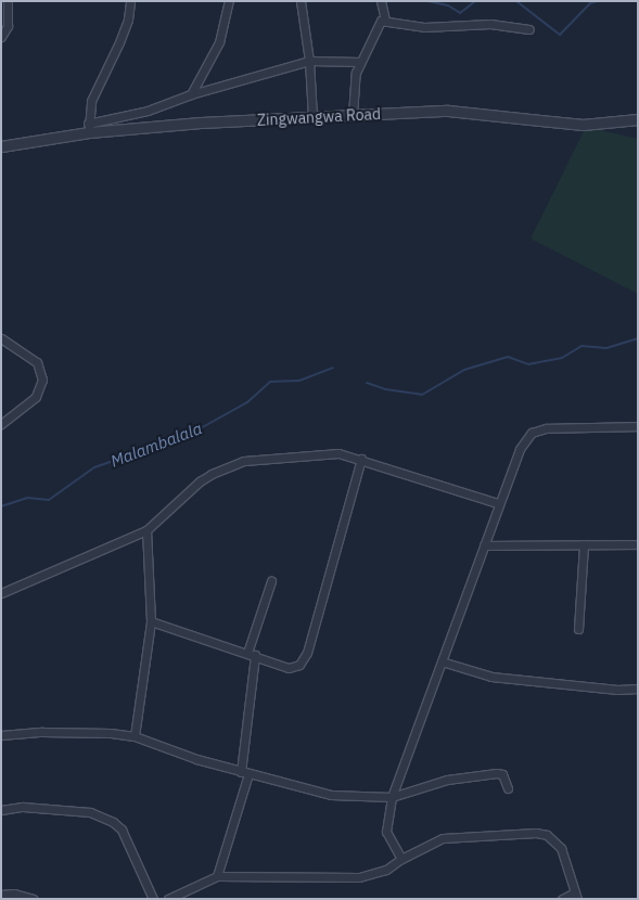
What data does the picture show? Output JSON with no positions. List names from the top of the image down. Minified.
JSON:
{"streets":{"street":["Zingwangwa Road"]},"water":["Malambalala"]}
